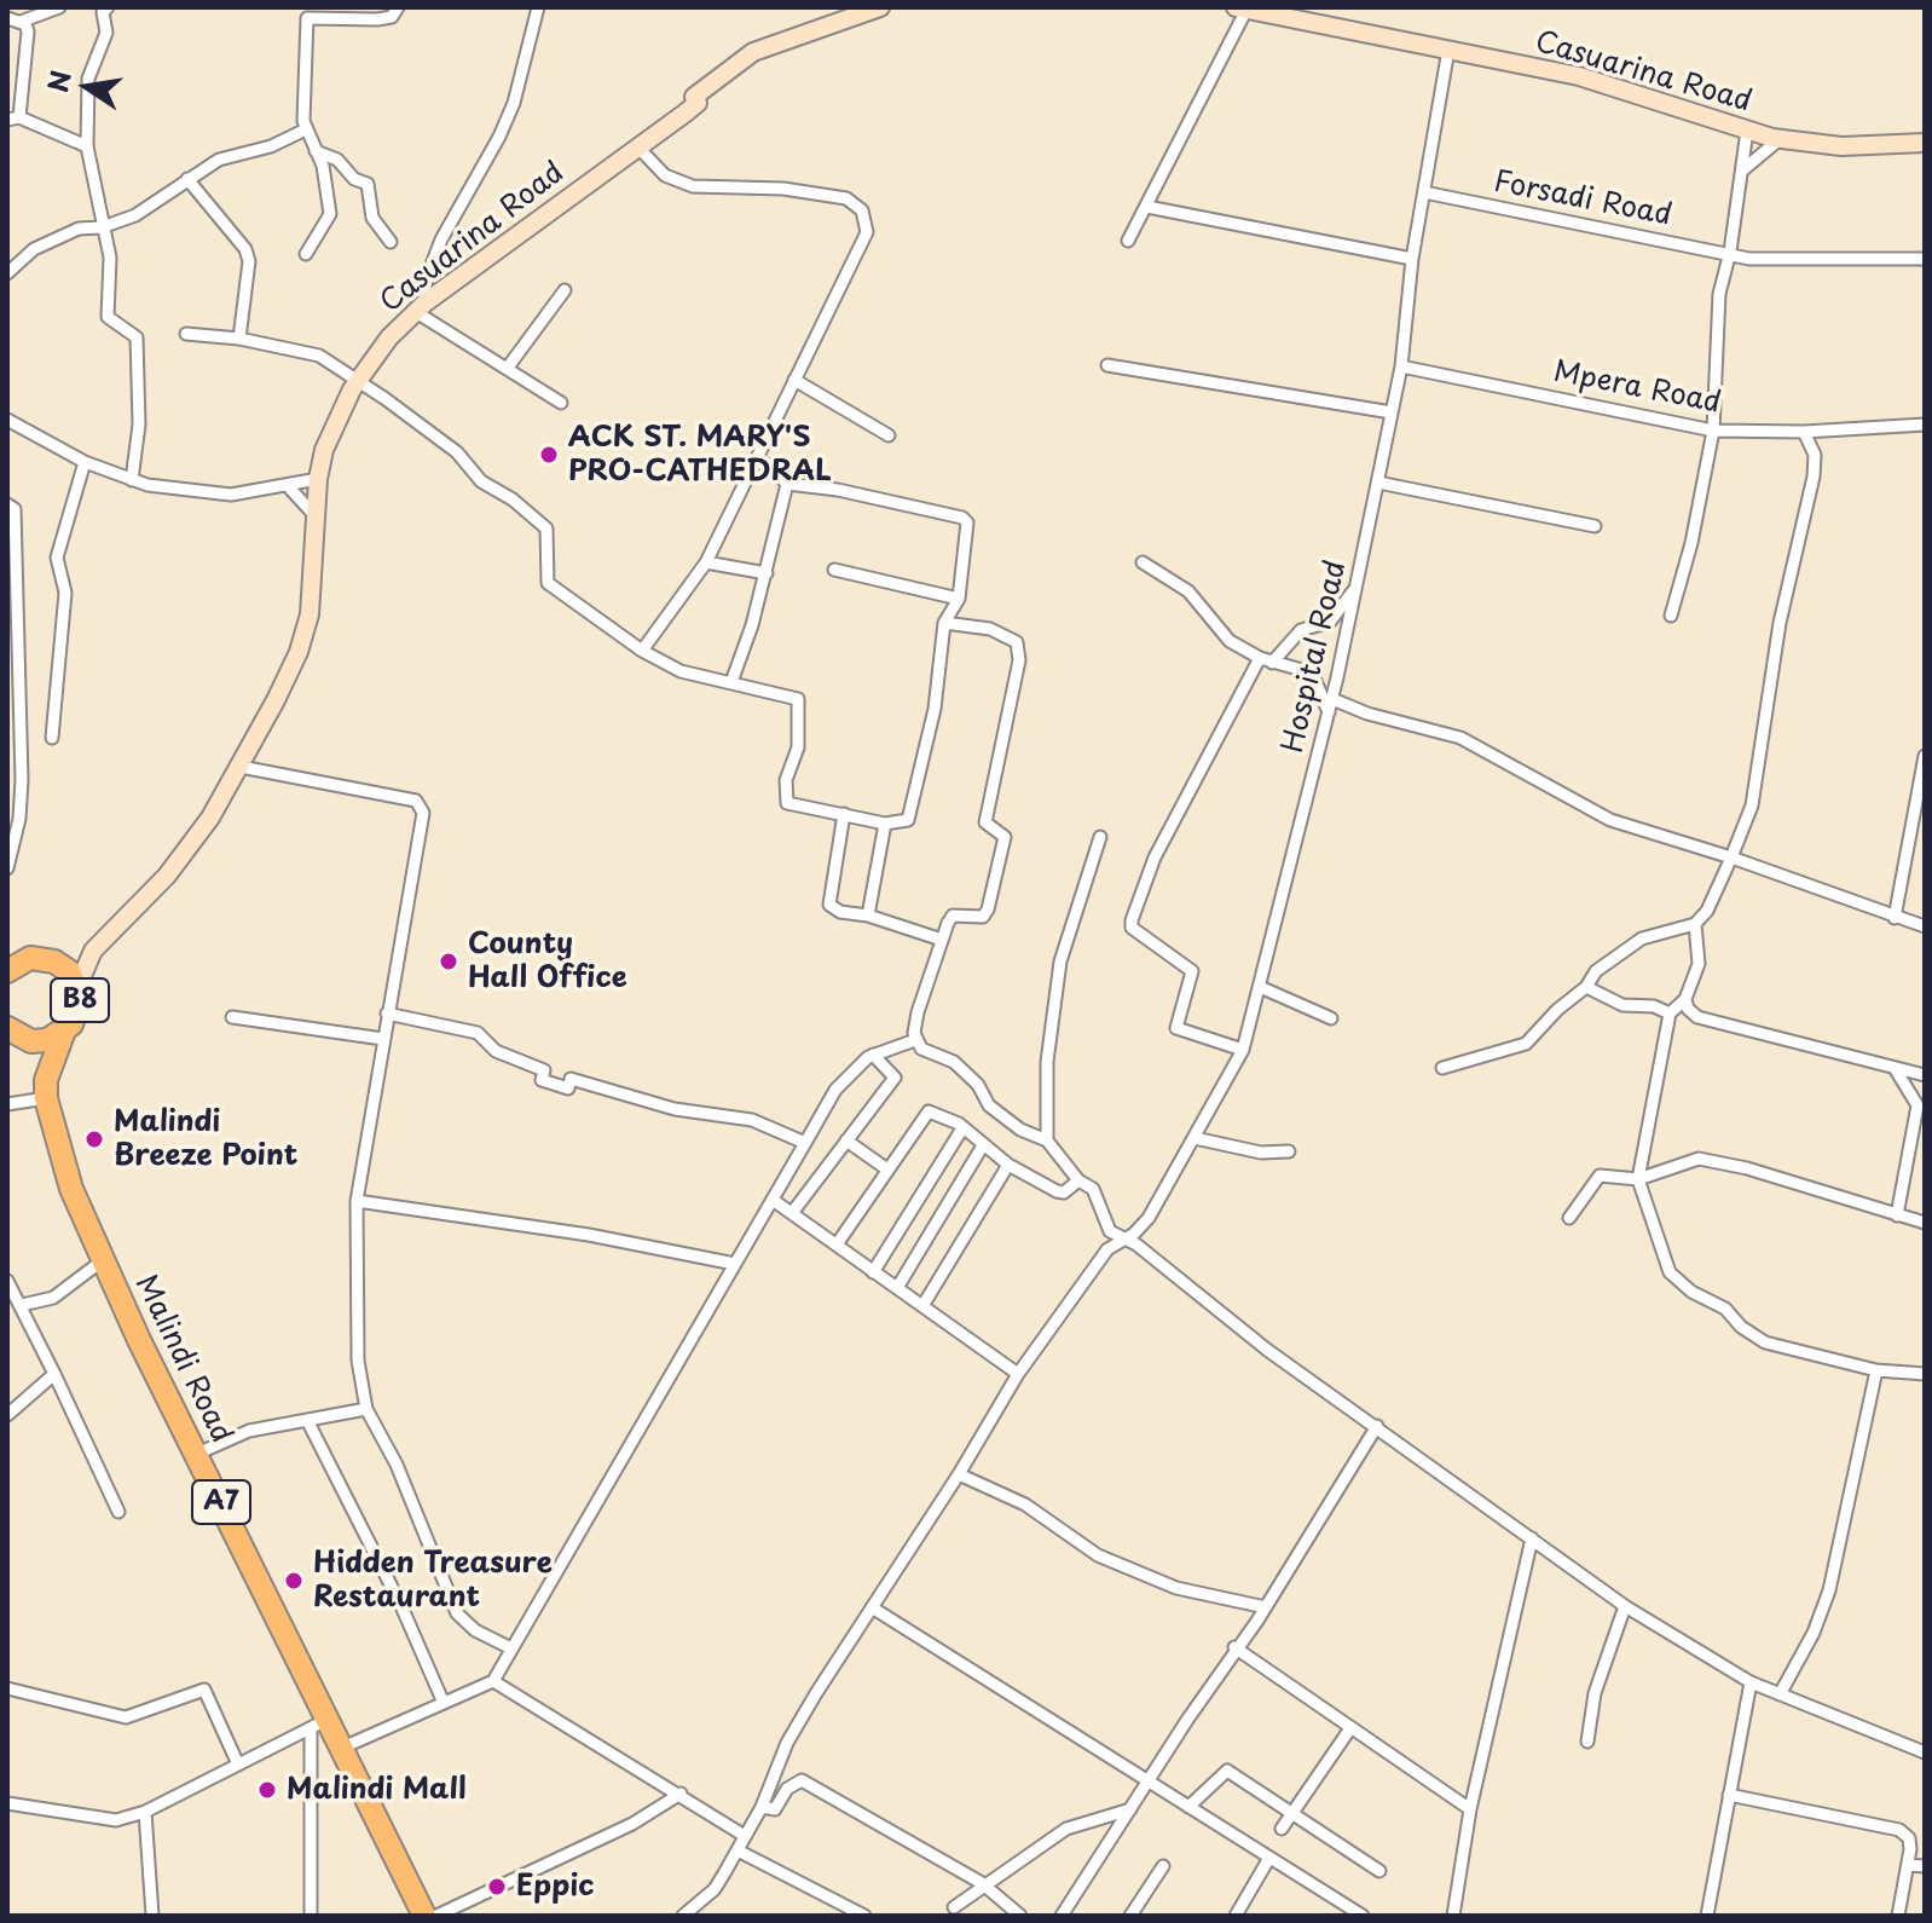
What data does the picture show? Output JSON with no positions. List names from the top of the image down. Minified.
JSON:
{"streets":{"highway":["B8","Malindi Road","A7"],"street":["Casuarina Road","Forsadi Road","Mpera Road","Hospital Road"]},"crossings":[["Casuarina Road","Hospital Road"],["Forsadi Road","Hospital Road"],["Mpera Road","Hospital Road"],["B8","Malindi Road"]],"places":["ACK ST. MARY'S PRO-CATHEDRAL","County Hall Office","Malindi Breeze Point","Hidden Treasure Restaurant","Malindi Mall","Eppic"],"north":"left"}
